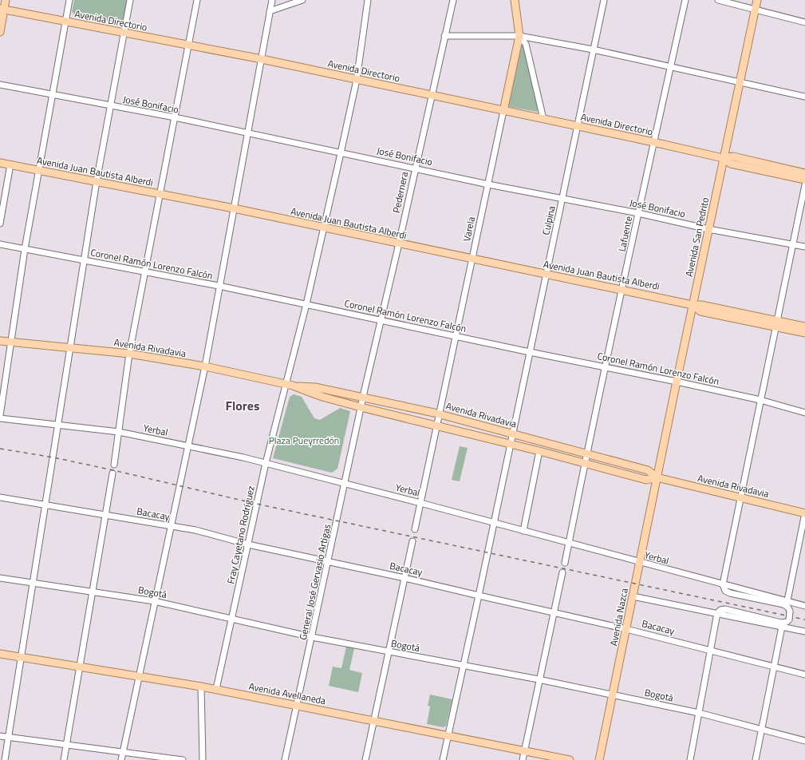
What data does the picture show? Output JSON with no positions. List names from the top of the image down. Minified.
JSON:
{"streets":{"main road":["Avenida Directorio","Avenida Juan Bautista Alberdi","Varela","Avenida San Pedrito","Avenida Rivadavia","Avenida Nazca","Avenida Avellaneda"],"street":["José Bonifacio","Pedernera","Culpina","Lafuente","Coronel Ramón Lorenzo Falcón","Yerbal","Bacacay","Fray Cayetano Rodríguez","General José Gervasio Artigas","Bogotá"]},"crossings":[["Avenida Directorio","Pedernera"],["Avenida Directorio","Culpina"],["Avenida Directorio","Varela"],["Avenida Directorio","Lafuente"],["Avenida Directorio","Avenida San Pedrito"],["Avenida Directorio","Fray Cayetano Rodríguez"],["José Bonifacio","Pedernera"],["José Bonifacio","Culpina"],["José Bonifacio","Varela"],["José Bonifacio","Lafuente"],["José Bonifacio","Avenida San Pedrito"],["José Bonifacio","Fray Cayetano Rodríguez"],["Avenida Juan Bautista Alberdi","Pedernera"],["Avenida Juan Bautista Alberdi","Culpina"],["Avenida Juan Bautista Alberdi","Varela"],["Avenida Juan Bautista Alberdi","Lafuente"],["Avenida Juan Bautista Alberdi","Avenida San Pedrito"],["Avenida Juan Bautista Alberdi","Fray Cayetano Rodríguez"],["Pedernera","Coronel Ramón Lorenzo Falcón"],["Pedernera","Avenida Rivadavia"],["Pedernera","General José Gervasio Artigas"],["Culpina","Coronel Ramón Lorenzo Falcón"],["Culpina","Avenida Rivadavia"],["Culpina","Yerbal"],["Culpina","Bacacay"],["Culpina","Bogotá"],["Culpina","Avenida Avellaneda"],["Varela","Coronel Ramón Lorenzo Falcón"],["Varela","Avenida Rivadavia"],["Varela","Yerbal"],["Lafuente","Coronel Ramón Lorenzo Falcón"],["Lafuente","Avenida Rivadavia"],["Lafuente","Yerbal"],["Avenida San Pedrito","Coronel Ramón Lorenzo Falcón"],["Avenida San Pedrito","Avenida Rivadavia"],["Avenida San Pedrito","Avenida Nazca"],["Coronel Ramón Lorenzo Falcón","Fray Cayetano Rodríguez"],["Avenida Rivadavia","Fray Cayetano Rodríguez"],["Avenida Rivadavia","General José Gervasio Artigas"],["Avenida Rivadavia","Avenida Nazca"],["Yerbal","Fray Cayetano Rodríguez"],["Yerbal","General José Gervasio Artigas"],["Yerbal","Avenida Nazca"],["Bacacay","Fray Cayetano Rodríguez"],["Bacacay","General José Gervasio Artigas"],["Bacacay","Avenida Nazca"],["Fray Cayetano Rodríguez","Bogotá"],["Fray Cayetano Rodríguez","Avenida Avellaneda"],["General José Gervasio Artigas","Bogotá"],["General José Gervasio Artigas","Avenida Avellaneda"],["Bogotá","Avenida Nazca"]],"districts":["Flores"],"parks":["Plaza Pueyrredón"]}
